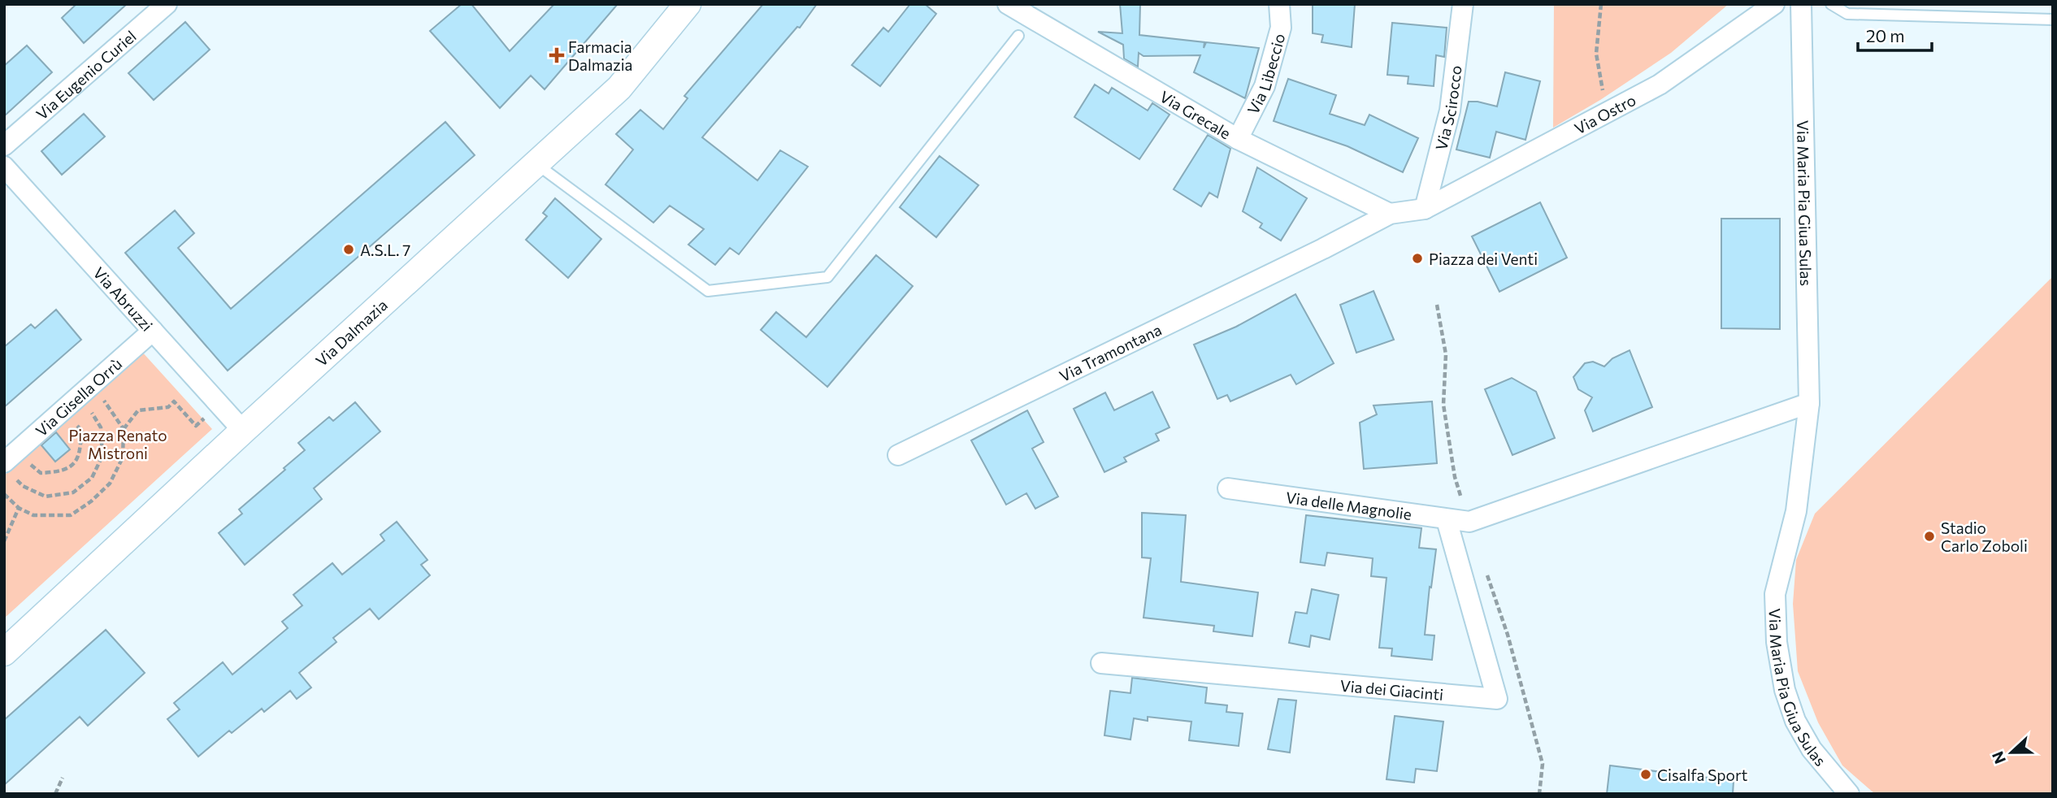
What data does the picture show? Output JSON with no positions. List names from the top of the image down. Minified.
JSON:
{"streets":{"street":["Via Libeccio","Via Eugenio Curiel","Via Scirocco","Via Grecale","Via Ostro","Via Maria Pia Giua Sulas","Via Abruzzi","Via Dalmazia","Via Tramontana","Via Gisella Orrù","Via delle Magnolie","Via dei Giacinti"]},"crossings":[["Via Libeccio","Via Grecale"],["Via Scirocco","Via Ostro"],["Via Grecale","Via Tramontana"],["Via Abruzzi","Via Dalmazia"],["Via Abruzzi","Via Gisella Orrù"],["Via delle Magnolie","Via dei Giacinti"]],"parks":["Piazza Renato Mistroni"],"places":{"health":["Farmacia Dalmazia"],"other":["A.S.L. 7","Piazza dei Venti","Stadio Carlo Zoboli","Cisalfa Sport"]},"scale_bar":"20 m","north":"left"}
